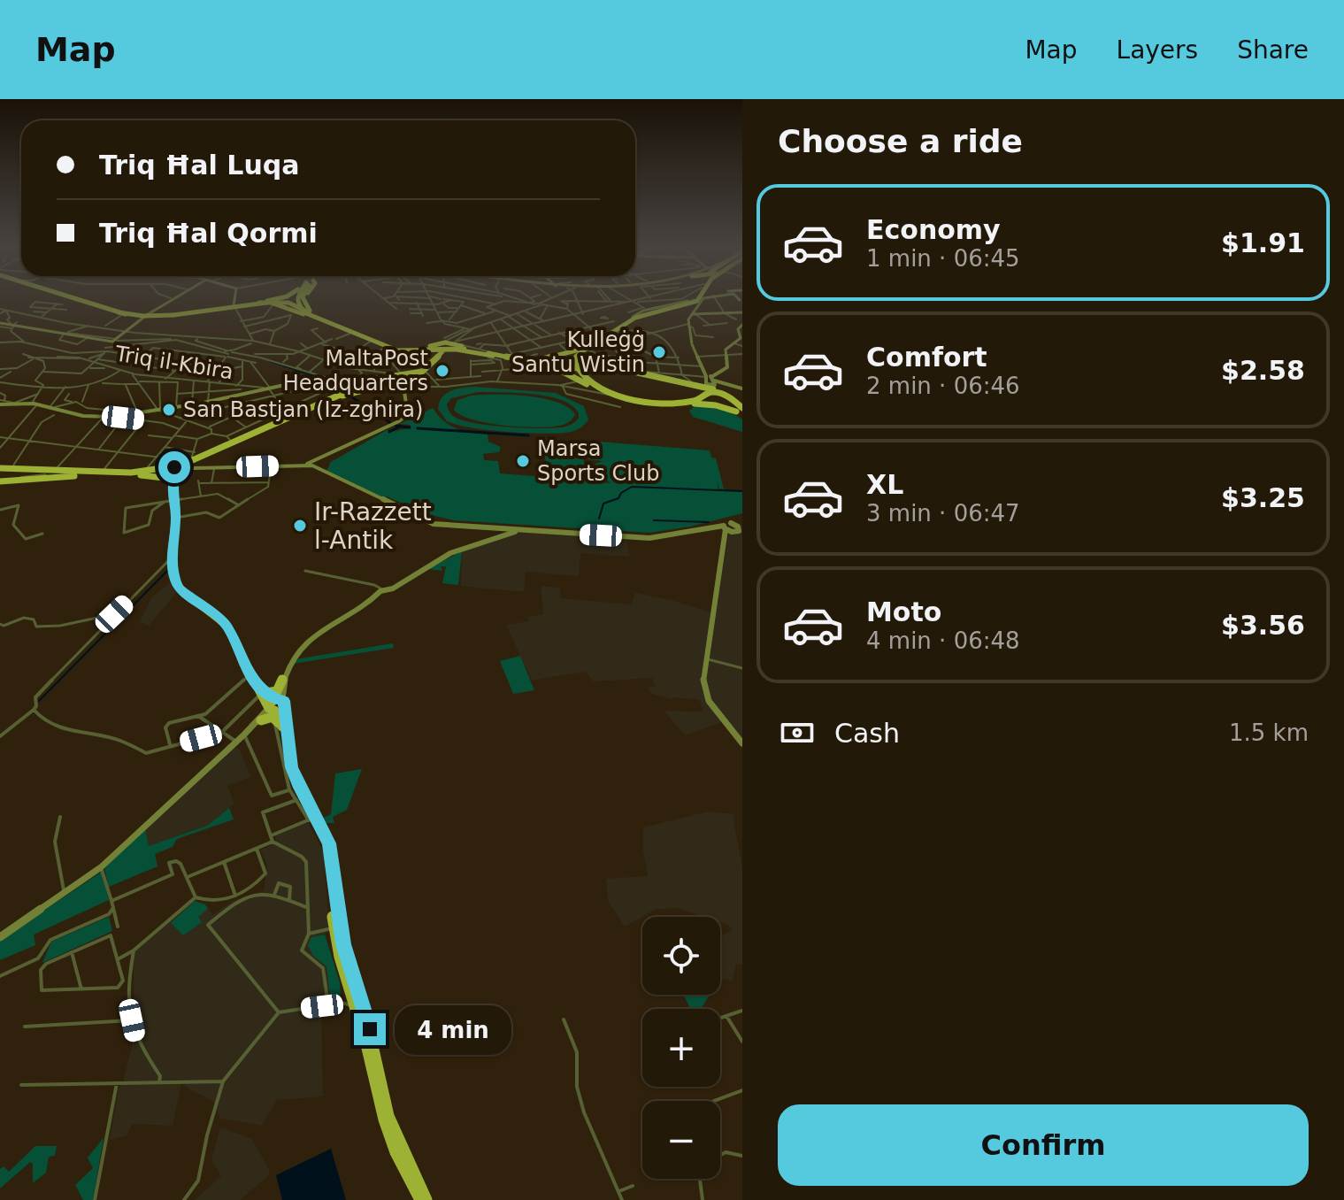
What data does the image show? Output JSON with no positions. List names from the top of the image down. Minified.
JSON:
{"streets":{"street":["Triq il-Kbira"]},"places":["Kulleġġ Santu Wistin","MaltaPost Headquarters","San Bastjan (Iz-zghira)","Marsa Sports Club","Ir-Razzett l-Antik"],"page":{"header":"Map","nav":["Map","Layers","Share"],"heading":"Choose a ride","banner":["Triq Ħal Luqa","Triq Ħal Qormi"],"list":[{"name":"Economy","note":"1 min · 06:45","value":"$1.91"},{"name":"Comfort","note":"2 min · 06:46","value":"$2.58"},{"name":"XL","note":"3 min · 06:47","value":"$3.25"},{"name":"Moto","note":"4 min · 06:48","value":"$3.56"}],"pay":["Cash","1.5 km"],"map_buttons":["+","−"],"bubble":"4 min","buttons":"Confirm"}}
